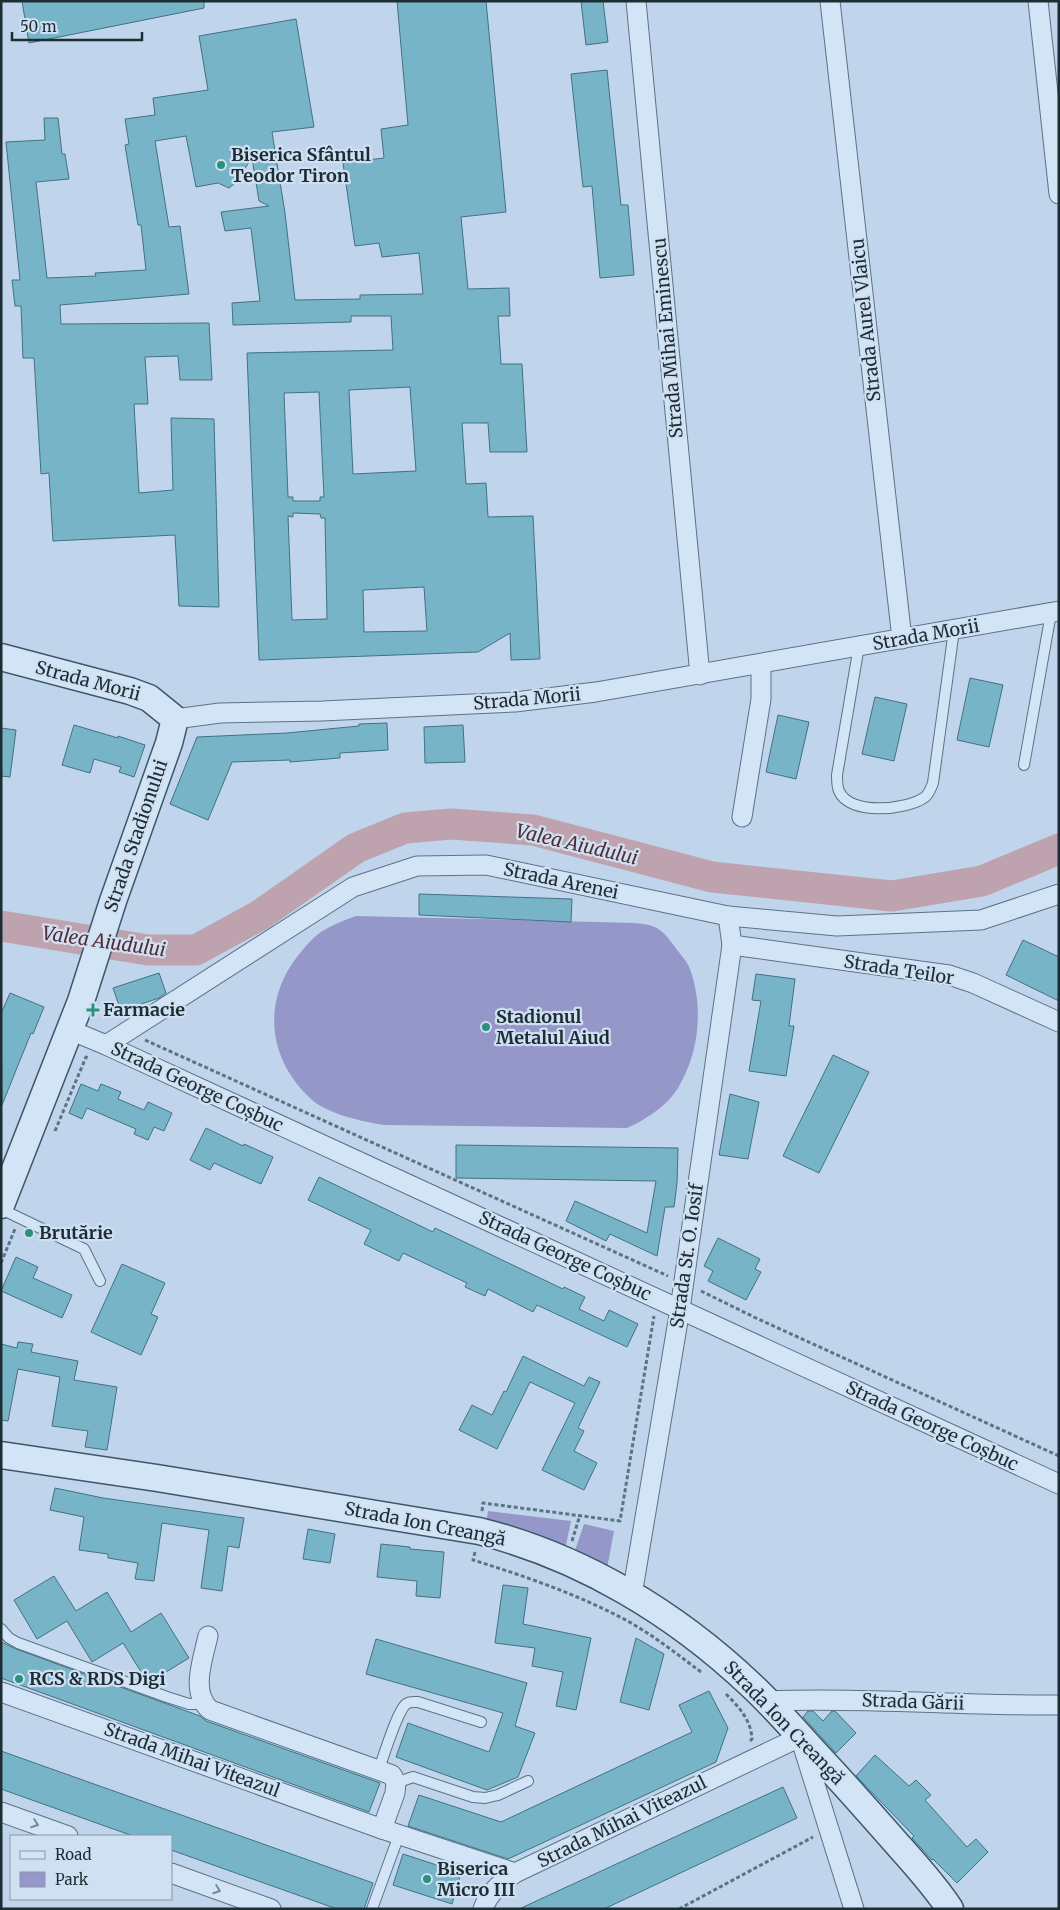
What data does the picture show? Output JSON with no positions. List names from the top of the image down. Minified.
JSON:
{"streets":{"main road":["Strada Morii","Strada Stadionului","Strada Ion Creangă"],"street":["Strada Aurel Vlaicu","Strada Mihai Eminescu","Strada Arenei","Strada Teilor","Strada George Coșbuc","Strada St. O. Iosif","Strada Gării","Strada Mihai Viteazul"]},"crossings":[["Strada Aurel Vlaicu","Strada Morii"],["Strada Mihai Eminescu","Strada Morii"],["Strada Morii","Strada Stadionului"],["Strada Stadionului","Strada George Coșbuc"],["Strada Arenei","Strada George Coșbuc"],["Strada Arenei","Strada St. O. Iosif"],["Strada Teilor","Strada St. O. Iosif"],["Strada George Coșbuc","Strada St. O. Iosif"],["Strada St. O. Iosif","Strada Ion Creangă"],["Strada Ion Creangă","Strada Gării"],["Strada Ion Creangă","Strada Mihai Viteazul"]],"water":["Valea Aiudului"],"places":{"other":["Biserica Sfântul Teodor Tiron","Stadionul Metalul Aiud","Brutărie","RCS & RDS Digi","Biserica Micro III"],"health":["Farmacie"]},"legend":["Road","Park"],"scale_bar":"50 m"}
